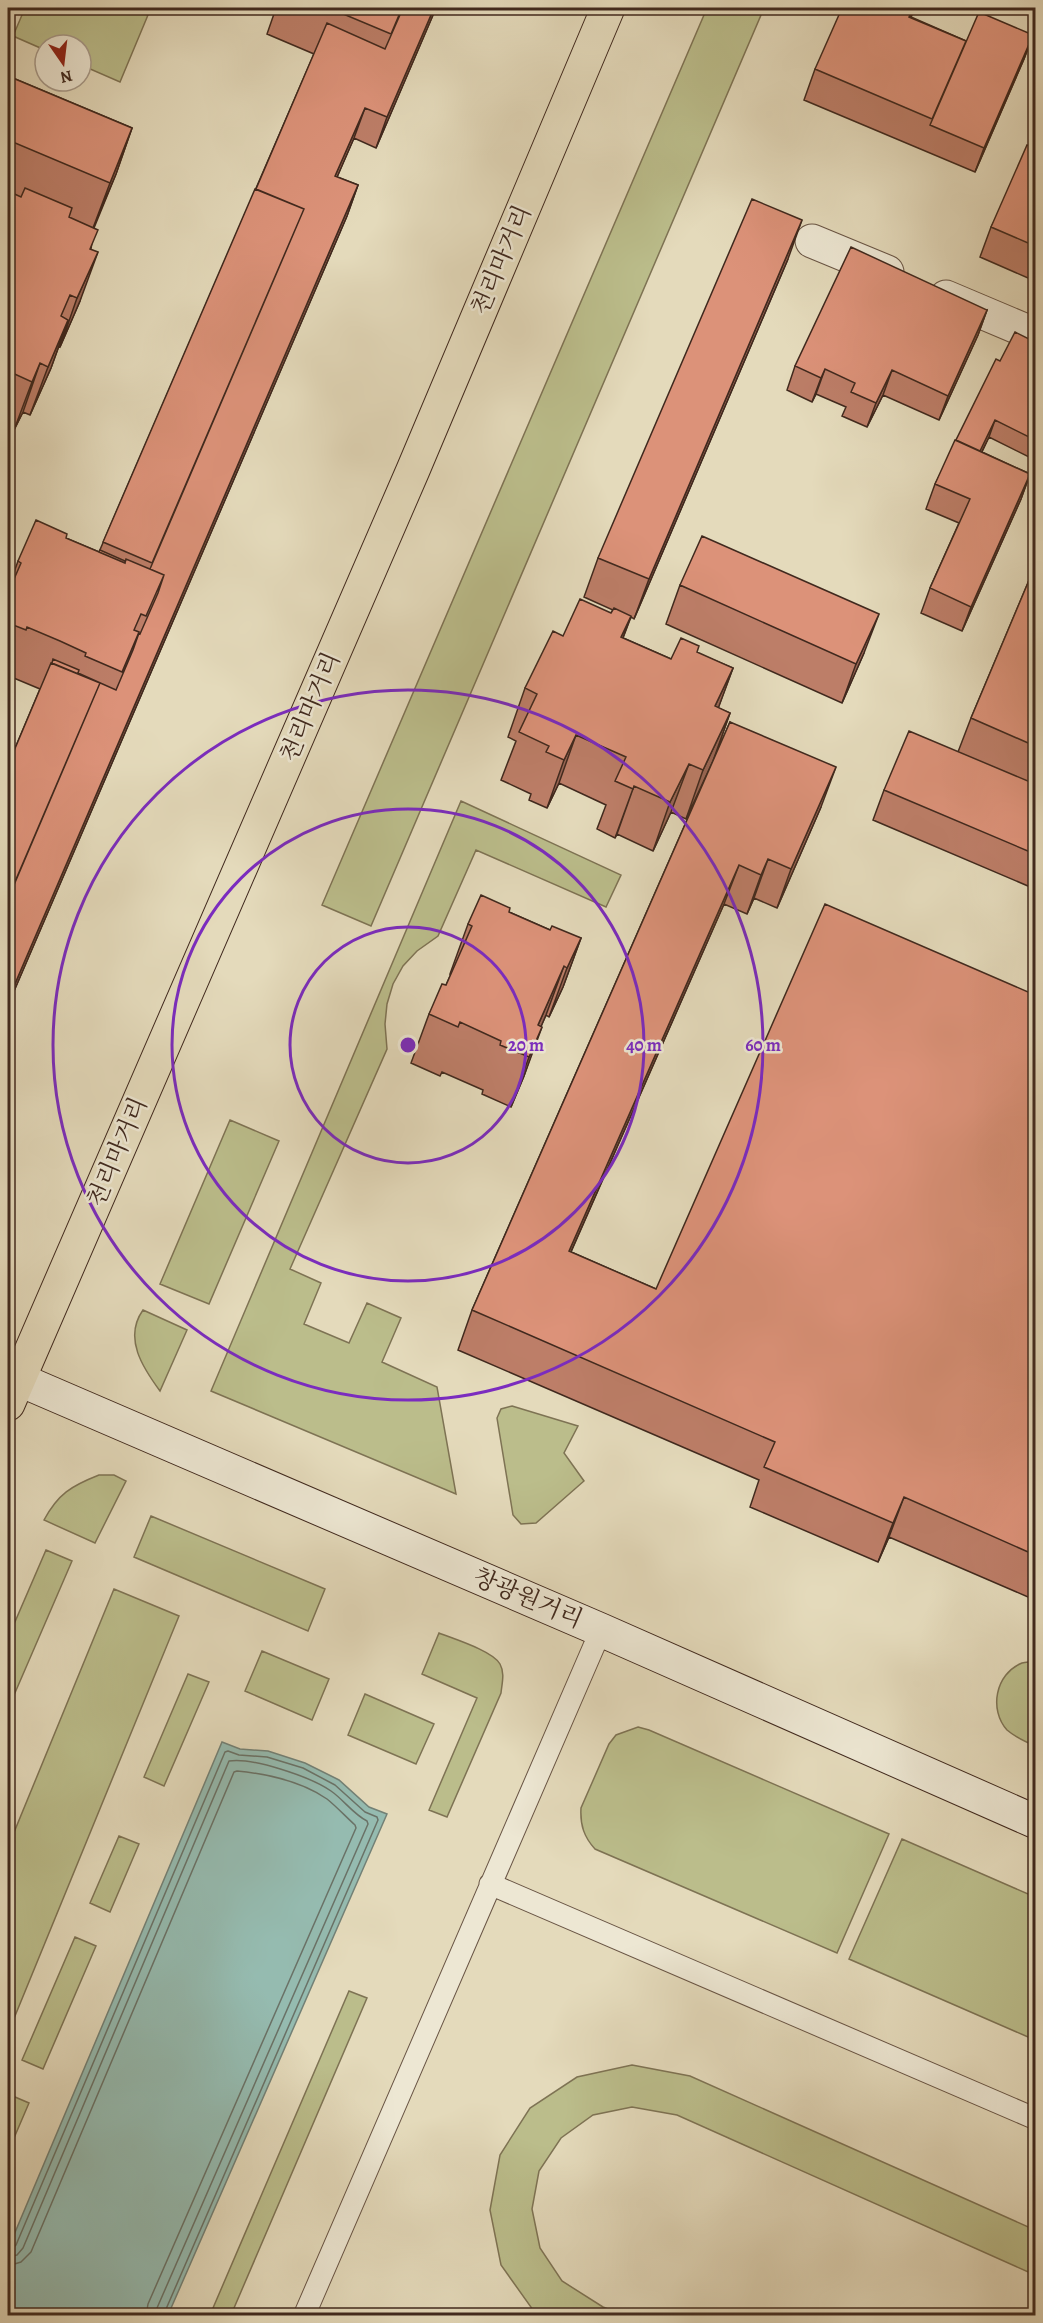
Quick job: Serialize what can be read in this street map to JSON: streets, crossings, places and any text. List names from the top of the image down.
{
  "streets": {
    "main road": ["천리마거리", "창광원거리"]
  },
  "crossings": [
    ["천리마거리", "창광원거리"]
  ],
  "north": "bottom",
  "rings": ["20 m", "40 m", "60 m"]
}
